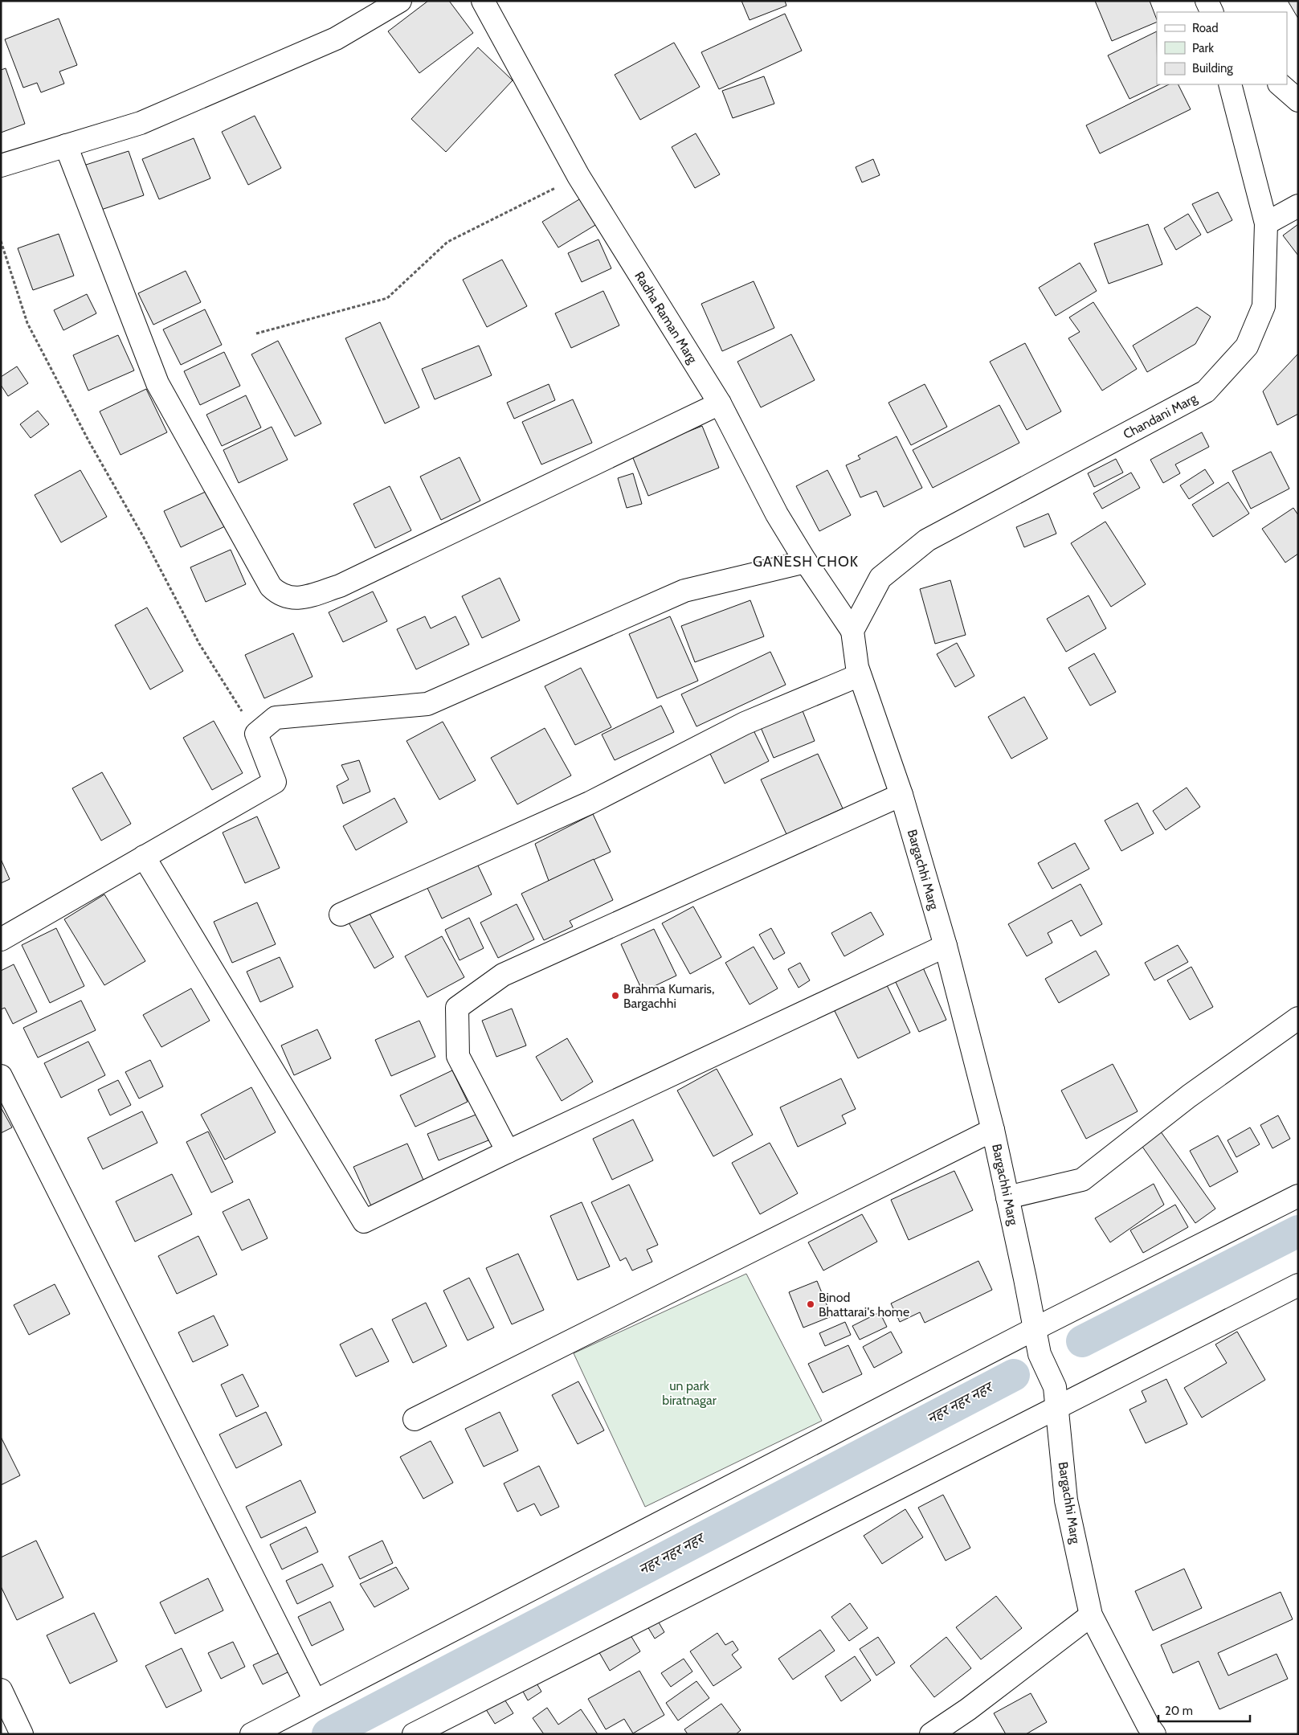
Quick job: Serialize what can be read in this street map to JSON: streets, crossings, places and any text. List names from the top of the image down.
{
  "streets": {
    "street": ["Radha Raman Marg", "Chandani Marg", "Bargachhi Marg"]
  },
  "crossings": [
    ["Radha Raman Marg", "Chandani Marg"],
    ["Radha Raman Marg", "Bargachhi Marg"],
    ["Chandani Marg", "Bargachhi Marg"]
  ],
  "districts": ["GANESH CHOK"],
  "water": ["नहर नहर नहर"],
  "parks": ["un park biratnagar"],
  "places": ["Brahma Kumaris, Bargachhi", "Binod Bhattarai's home"],
  "legend": ["Road", "Park", "Building"],
  "scale_bar": "20 m"
}
